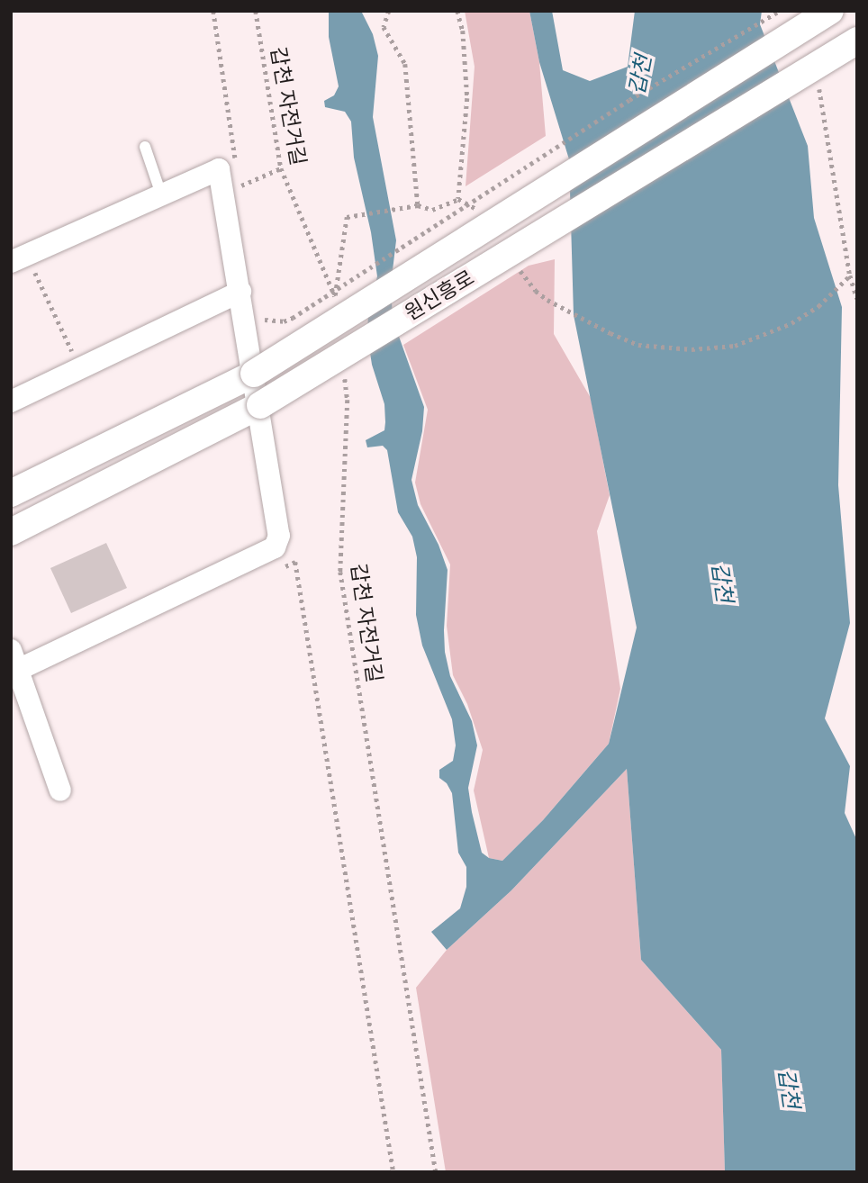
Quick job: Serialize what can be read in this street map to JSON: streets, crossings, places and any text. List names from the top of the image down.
{
  "streets": {
    "street": ["원신흥로"],
    "path": ["갑천 자전거길"]
  },
  "water": ["갑천"]
}
